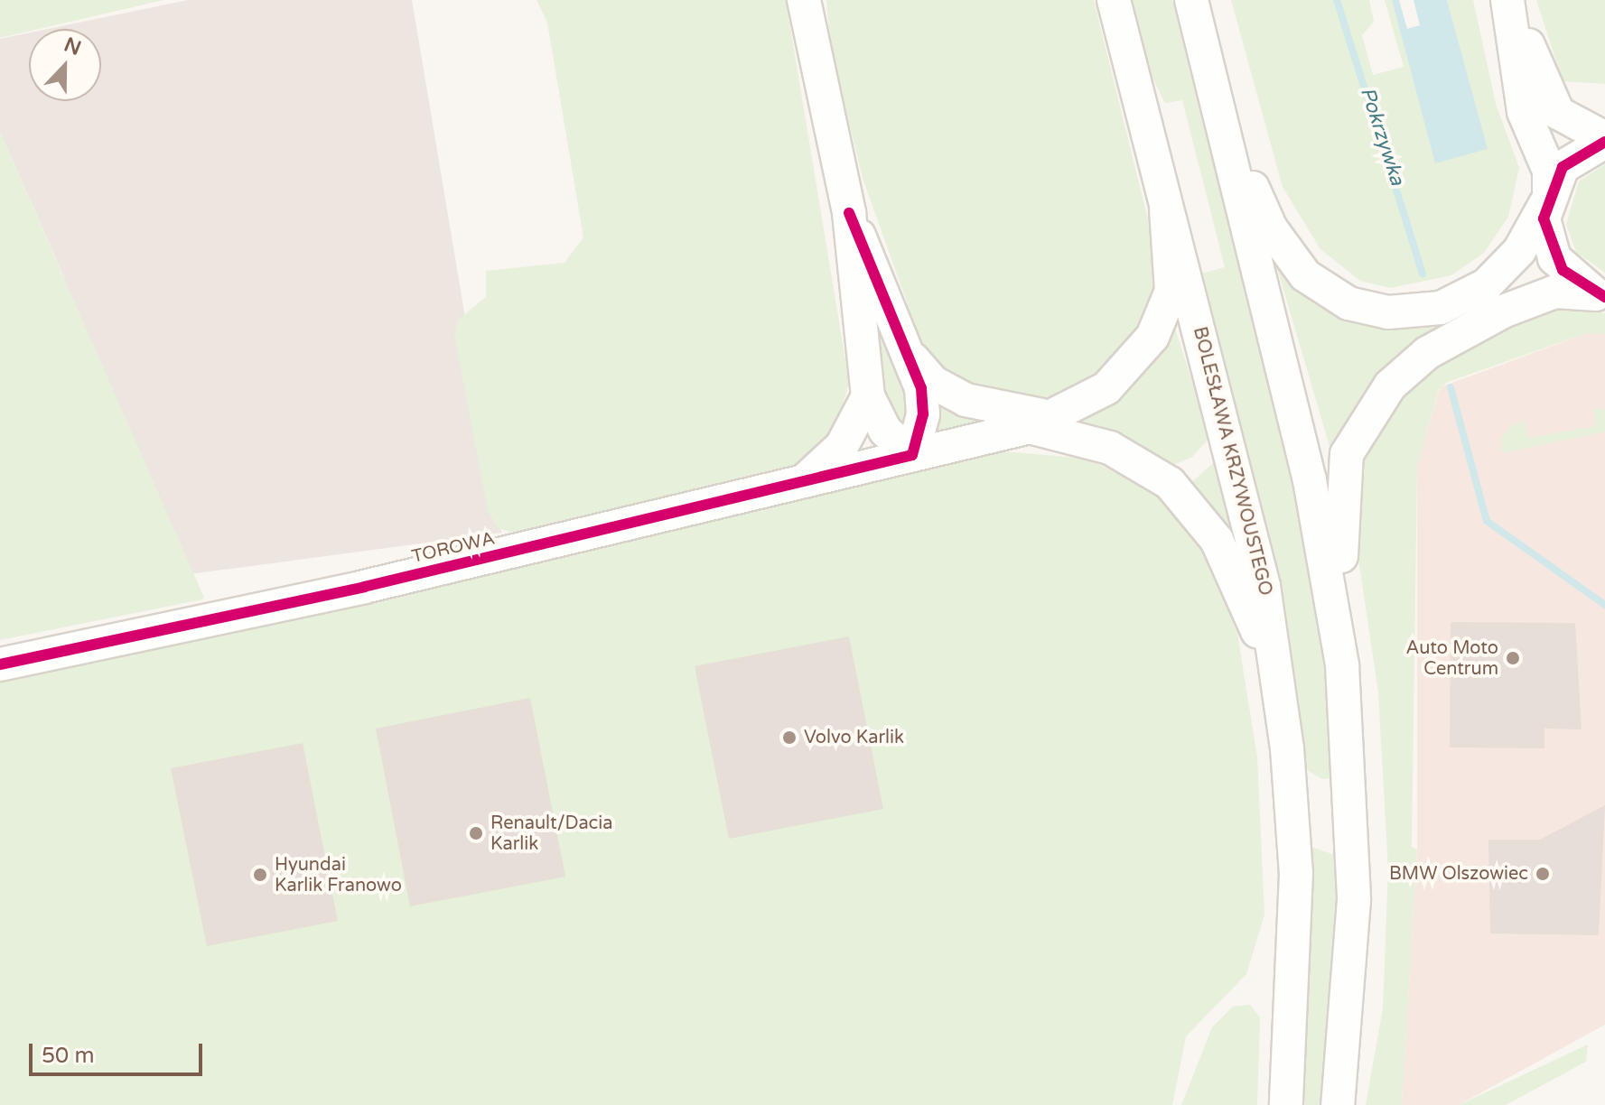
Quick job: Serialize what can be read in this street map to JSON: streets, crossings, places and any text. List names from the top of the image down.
{
  "streets": {
    "main road": ["BOLESŁAWA KRZYWOUSTEGO", "TOROWA"]
  },
  "water": ["Pokrzywka"],
  "places": [
    "Auto Moto Centrum",
    "Volvo Karlik",
    "Renault/Dacia Karlik",
    "BMW Olszowiec",
    "Hyundai Karlik Franowo"
  ],
  "scale_bar": "50 m",
  "north": "top"
}
